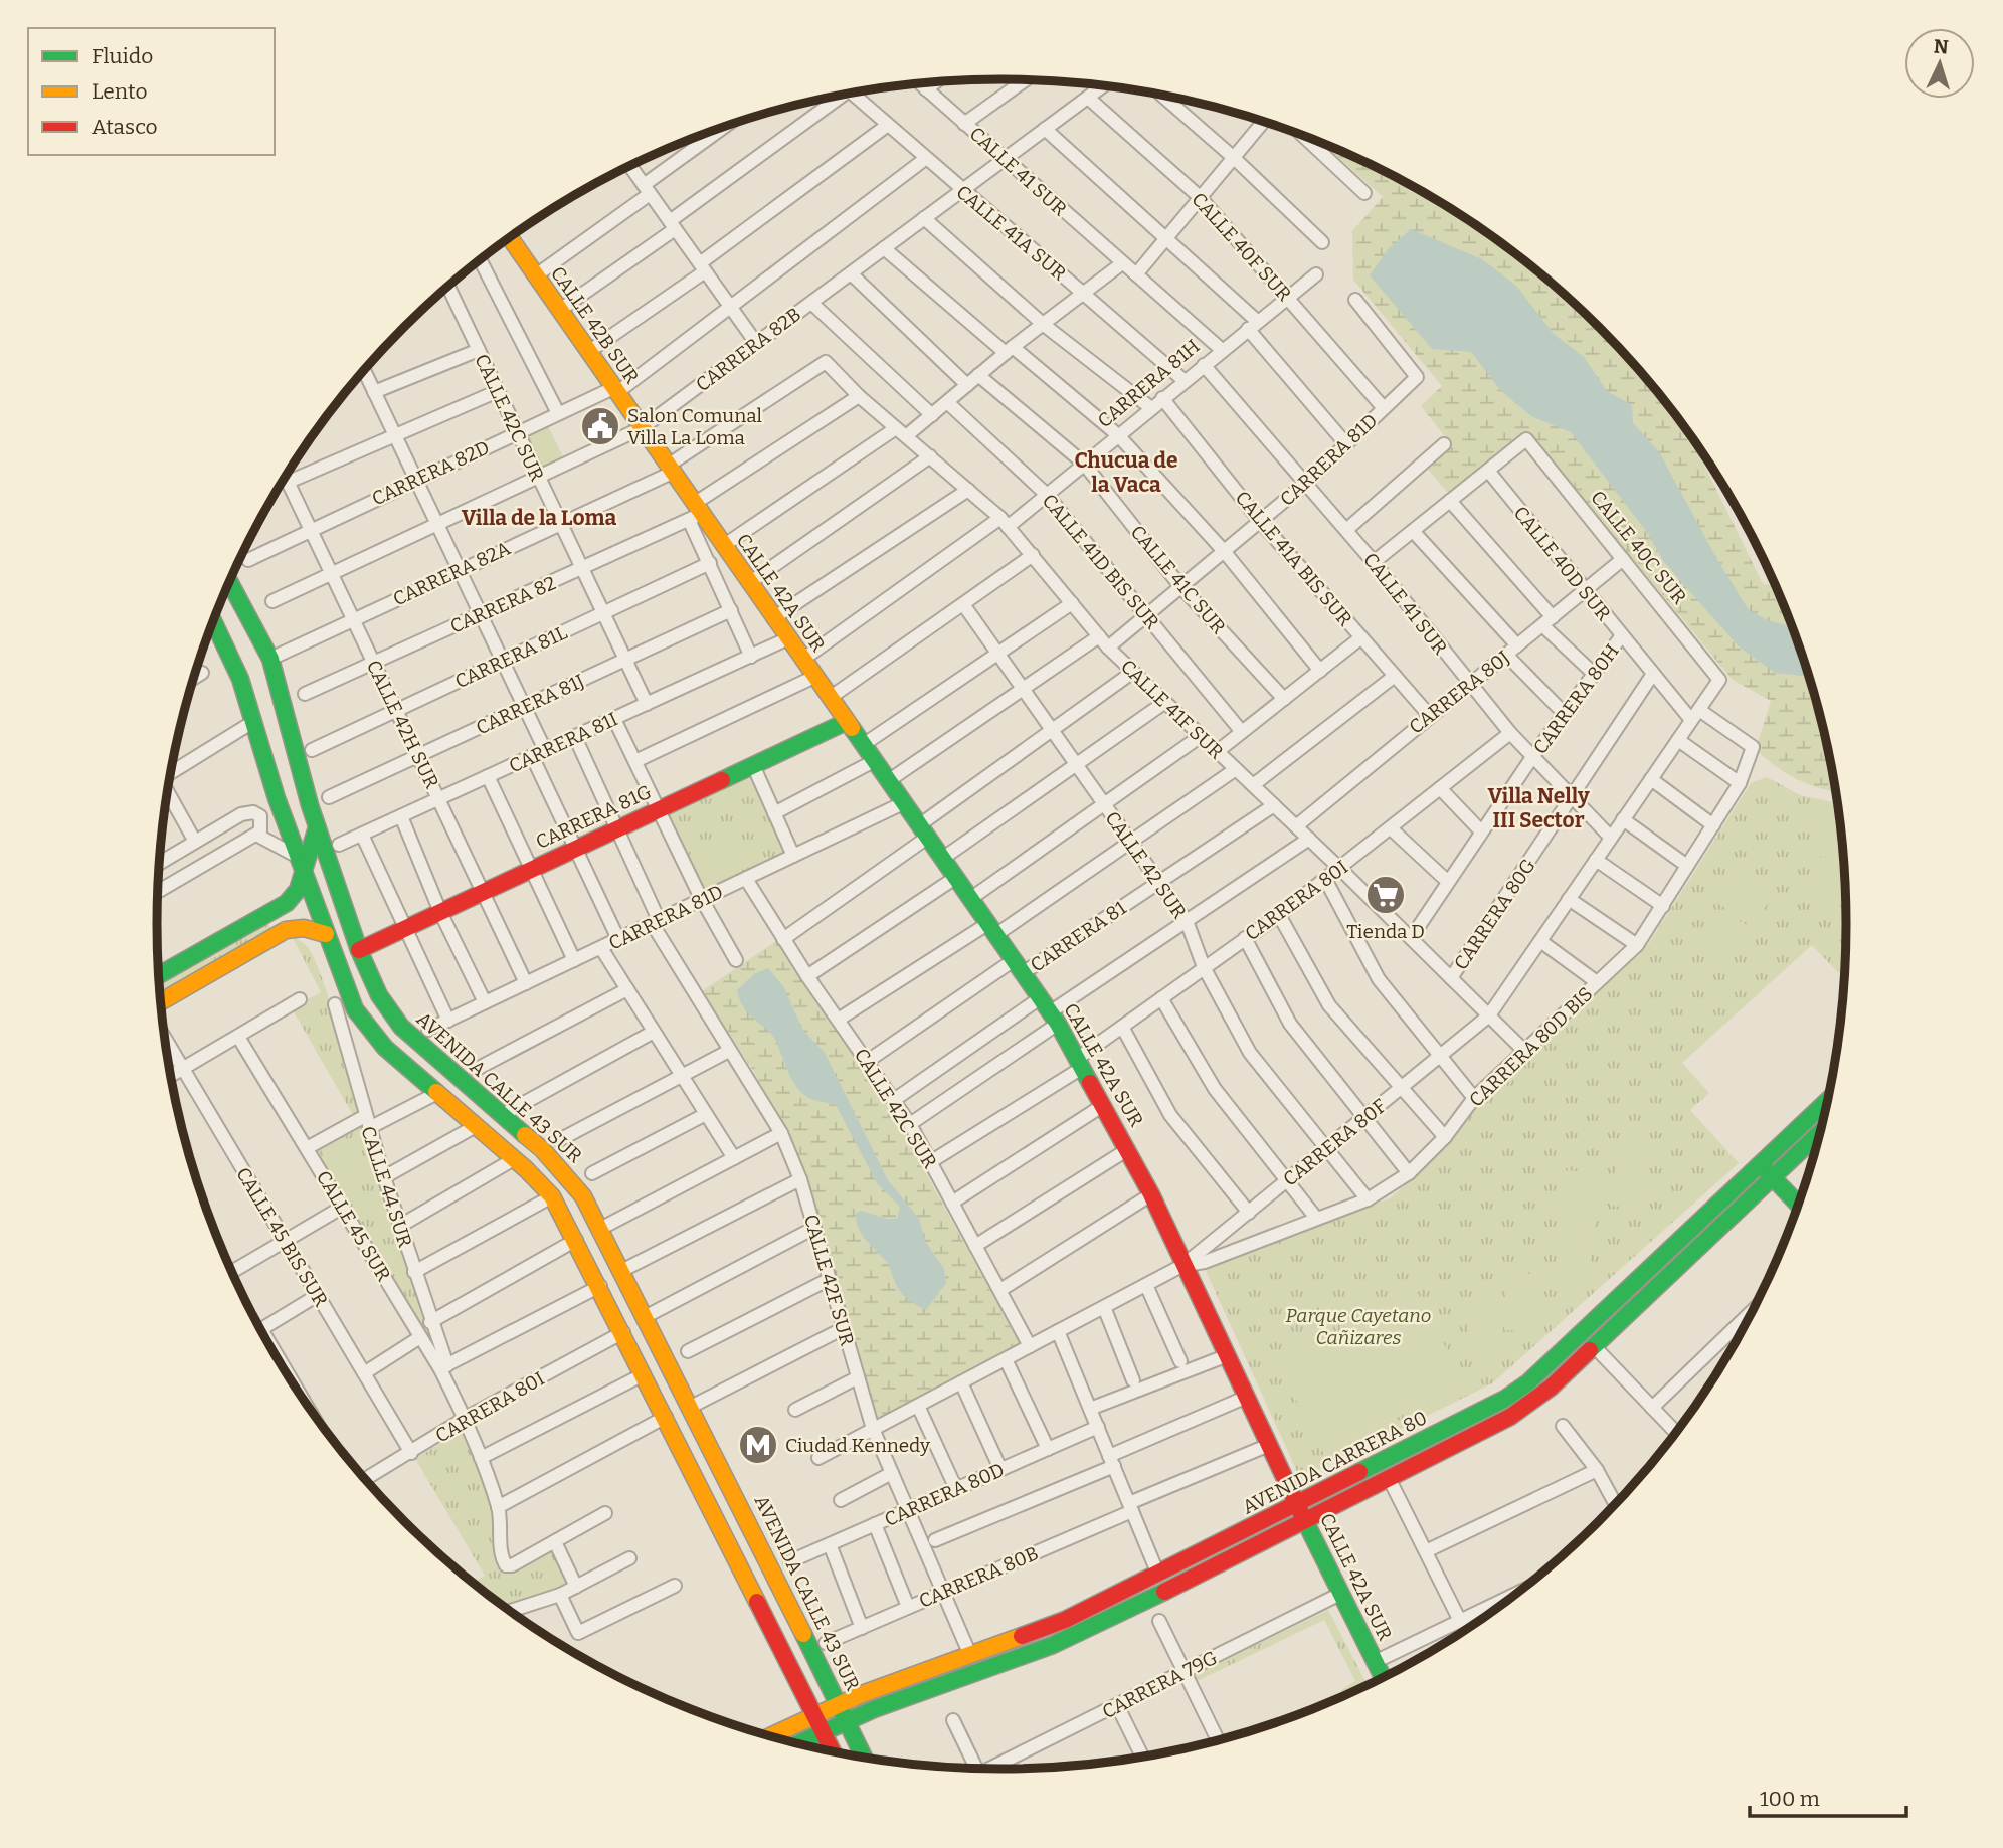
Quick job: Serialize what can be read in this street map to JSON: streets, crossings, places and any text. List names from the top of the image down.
{
  "streets": {
    "main road": [
      "CALLE 42B SUR",
      "CALLE 42A SUR",
      "CARRERA 81G",
      "AVENIDA CALLE 43 SUR",
      "AVENIDA CARRERA 80"
    ],
    "street": [
      "CALLE 41 SUR",
      "CALLE 41A SUR",
      "CALLE 40F SUR",
      "CARRERA 82B",
      "CARRERA 81H",
      "CALLE 42C SUR",
      "CARRERA 81D",
      "CARRERA 82D",
      "CALLE 40C SUR",
      "CALLE 41A BIS SUR",
      "CALLE 41D BIS SUR",
      "CALLE 40D SUR",
      "CARRERA 82A",
      "CALLE 41C SUR",
      "CARRERA 82",
      "CARRERA 81L",
      "CARRERA 80J",
      "CARRERA 80H",
      "CARRERA 81J",
      "CALLE 41F SUR",
      "CALLE 42H SUR",
      "CARRERA 81I",
      "CALLE 42 SUR",
      "CARRERA 80I",
      "CARRERA 80G",
      "CARRERA 81",
      "CARRERA 80D BIS",
      "CARRERA 80F",
      "CALLE 44 SUR",
      "CALLE 45 SUR",
      "CALLE 45 BIS SUR",
      "CALLE 42F SUR",
      "CARRERA 80D",
      "CARRERA 80B",
      "CARRERA 79G"
    ]
  },
  "crossings": [
    ["CALLE 41 SUR", "CARRERA 82B"],
    ["CALLE 41 SUR", "CARRERA 81H"],
    ["CALLE 41 SUR", "CARRERA 81D"],
    ["CALLE 41 SUR", "CARRERA 80J"],
    ["CALLE 41 SUR", "CARRERA 80H"],
    ["CALLE 41 SUR", "CARRERA 80I"],
    ["CALLE 41 SUR", "CARRERA 80G"],
    ["CALLE 41 SUR", "CARRERA 80F"],
    ["CALLE 41A SUR", "CARRERA 82B"],
    ["CALLE 41A SUR", "CARRERA 81H"],
    ["CALLE 41A SUR", "CARRERA 82D"],
    ["CALLE 40F SUR", "CARRERA 82B"],
    ["CALLE 40F SUR", "CARRERA 81H"],
    ["CALLE 40F SUR", "CARRERA 81D"],
    ["CALLE 42B SUR", "CARRERA 82B"],
    ["CALLE 42B SUR", "CARRERA 82D"],
    ["CALLE 42B SUR", "CARRERA 82A"],
    ["CALLE 42B SUR", "CALLE 42A SUR"],
    ["CALLE 42B SUR", "CARRERA 82"],
    ["CALLE 42B SUR", "CARRERA 81L"],
    ["CALLE 42B SUR", "CARRERA 81J"],
    ["CALLE 42B SUR", "CARRERA 81I"],
    ["CARRERA 82B", "CALLE 42C SUR"],
    ["CARRERA 82B", "CALLE 42H SUR"],
    ["CARRERA 81H", "CALLE 41A BIS SUR"],
    ["CARRERA 81H", "CALLE 41D BIS SUR"],
    ["CARRERA 81H", "CALLE 41C SUR"],
    ["CARRERA 81H", "CALLE 42A SUR"],
    ["CARRERA 81H", "CALLE 41F SUR"],
    ["CALLE 42C SUR", "CARRERA 81D"],
    ["CALLE 42C SUR", "CARRERA 82D"],
    ["CALLE 42C SUR", "CARRERA 82A"],
    ["CALLE 42C SUR", "CARRERA 82"],
    ["CALLE 42C SUR", "CARRERA 81L"],
    ["CALLE 42C SUR", "CARRERA 81J"],
    ["CALLE 42C SUR", "CARRERA 81I"],
    ["CALLE 42C SUR", "CARRERA 80I"],
    ["CALLE 42C SUR", "CARRERA 81"],
    ["CALLE 42C SUR", "CARRERA 80F"],
    ["CARRERA 81D", "CALLE 41A BIS SUR"],
    ["CARRERA 81D", "CALLE 41D BIS SUR"],
    ["CARRERA 81D", "CALLE 41C SUR"],
    ["CARRERA 81D", "CALLE 42A SUR"],
    ["CARRERA 81D", "CALLE 41F SUR"],
    ["CARRERA 81D", "CALLE 42H SUR"],
    ["CARRERA 81D", "CALLE 42F SUR"],
    ["CARRERA 82D", "CALLE 42H SUR"],
    ["CALLE 40C SUR", "CALLE 40D SUR"],
    ["CALLE 40C SUR", "CARRERA 80J"],
    ["CALLE 40C SUR", "CARRERA 80F"],
    ["CALLE 41A BIS SUR", "CARRERA 80J"],
    ["CALLE 40D SUR", "CARRERA 80J"],
    ["CALLE 40D SUR", "CARRERA 80H"],
    ["CALLE 40D SUR", "CARRERA 80G"],
    ["CALLE 40D SUR", "CARRERA 80D BIS"],
    ["CALLE 40D SUR", "CARRERA 80F"],
    ["CARRERA 82A", "CALLE 41F SUR"],
    ["CARRERA 82A", "CALLE 42H SUR"],
    ["CARRERA 82A", "AVENIDA CALLE 43 SUR"],
    ["CALLE 42A SUR", "CARRERA 82"],
    ["CALLE 42A SUR", "CARRERA 81I"],
    ["CALLE 42A SUR", "CARRERA 81G"],
    ["CALLE 42A SUR", "CARRERA 80I"],
    ["CALLE 42A SUR", "CARRERA 81"],
    ["CALLE 42A SUR", "CARRERA 80D BIS"],
    ["CALLE 42A SUR", "CARRERA 80F"],
    ["CALLE 42A SUR", "AVENIDA CARRERA 80"],
    ["CALLE 42A SUR", "CARRERA 80B"],
    ["CALLE 42A SUR", "CARRERA 79G"],
    ["CARRERA 82", "CALLE 41F SUR"],
    ["CARRERA 82", "CALLE 42H SUR"],
    ["CARRERA 81L", "CALLE 42H SUR"],
    ["CARRERA 80J", "CALLE 41F SUR"],
    ["CARRERA 80H", "CALLE 41F SUR"],
    ["CARRERA 81J", "CALLE 42H SUR"],
    ["CALLE 41F SUR", "CARRERA 80I"],
    ["CALLE 41F SUR", "CARRERA 80G"],
    ["CALLE 41F SUR", "CARRERA 81"],
    ["CALLE 41F SUR", "CARRERA 80D BIS"],
    ["CALLE 41F SUR", "CARRERA 80F"],
    ["CALLE 42H SUR", "CARRERA 81I"],
    ["CALLE 42H SUR", "CARRERA 81G"],
    ["CARRERA 81I", "CALLE 42F SUR"],
    ["CARRERA 81G", "AVENIDA CALLE 43 SUR"],
    ["CARRERA 81G", "CALLE 42F SUR"],
    ["CALLE 42 SUR", "CARRERA 80I"],
    ["CALLE 42 SUR", "CARRERA 81"],
    ["CALLE 42 SUR", "CARRERA 80D BIS"],
    ["CALLE 42 SUR", "CARRERA 80F"],
    ["CARRERA 80I", "CALLE 45 SUR"],
    ["CARRERA 80I", "CALLE 45 BIS SUR"],
    ["CARRERA 80D BIS", "CARRERA 80F"],
    ["AVENIDA CALLE 43 SUR", "AVENIDA CARRERA 80"],
    ["CARRERA 80F", "CALLE 42F SUR"],
    ["CALLE 44 SUR", "CALLE 45 SUR"],
    ["CALLE 42F SUR", "AVENIDA CARRERA 80"],
    ["CALLE 42F SUR", "CARRERA 80D"],
    ["CALLE 42F SUR", "CARRERA 80B"]
  ],
  "districts": ["Chucua de la Vaca", "Villa de la Loma", "Villa Nelly III Sector"],
  "parks": ["Parque Cayetano Cañizares"],
  "places": {
    "public building": ["Salon Comunal Villa La Loma"],
    "supermarket": ["Tienda D"],
    "metro station": ["Ciudad Kennedy"]
  },
  "legend": ["Fluido", "Lento", "Atasco"],
  "scale_bar": "100 m",
  "north": "top"
}
